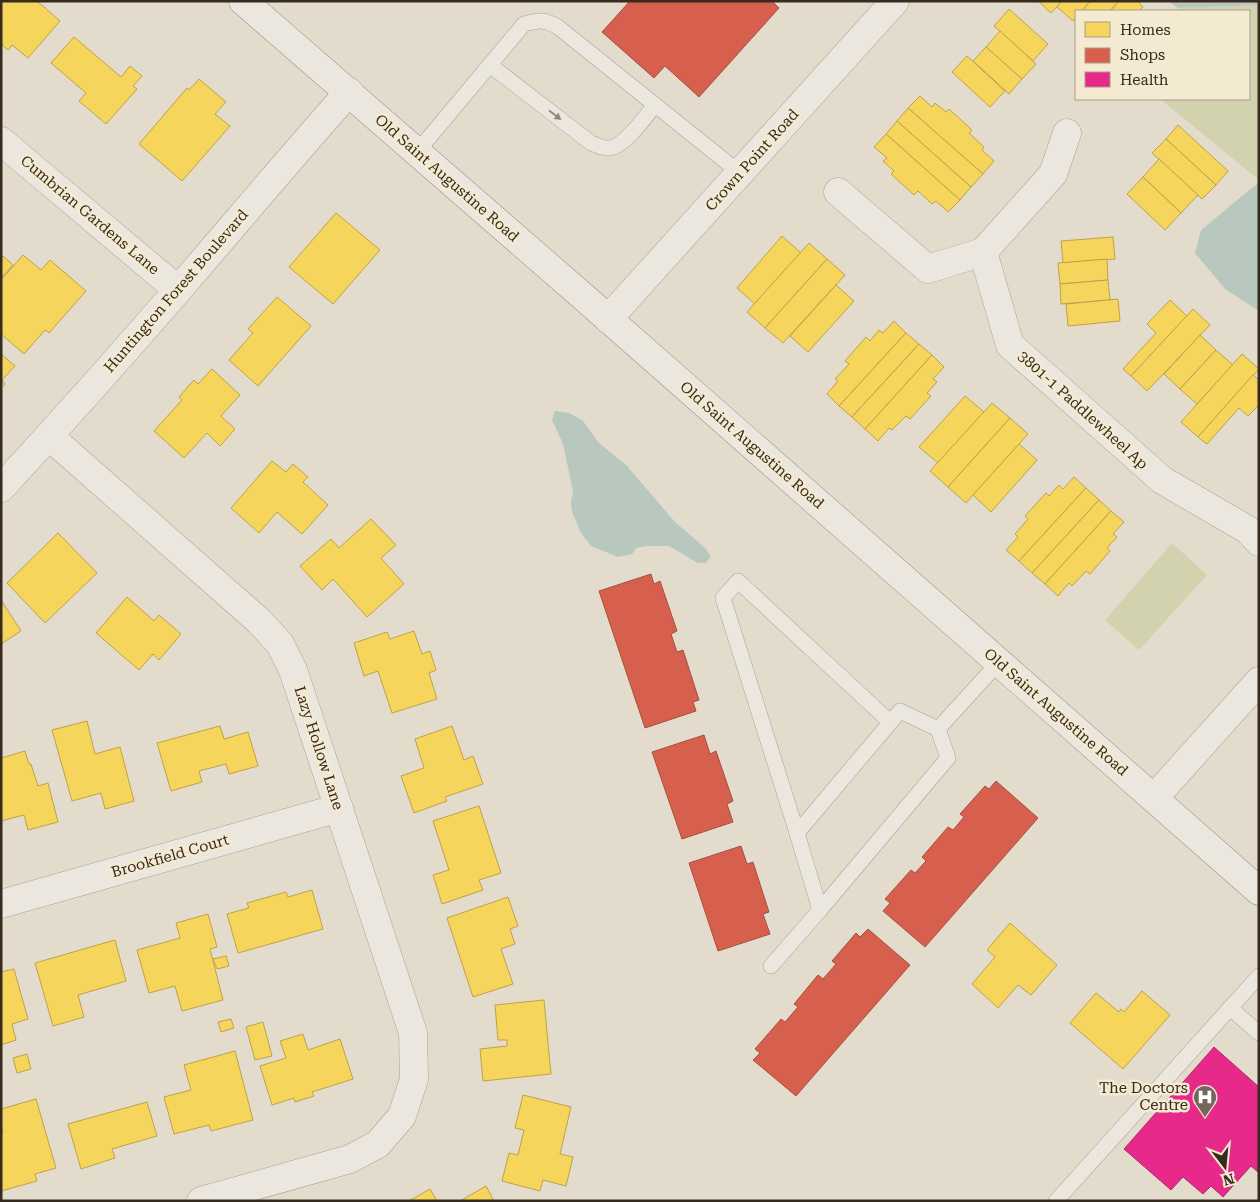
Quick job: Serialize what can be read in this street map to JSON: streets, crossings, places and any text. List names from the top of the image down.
{
  "streets": {
    "street": [
      "Crown Point Road",
      "Old Saint Augustine Road",
      "Cumbrian Gardens Lane",
      "Huntington Forest Boulevard",
      "3801-1 Paddlewheel Ap",
      "Lazy Hollow Lane",
      "Brookfield Court"
    ]
  },
  "crossings": [
    ["Crown Point Road", "Old Saint Augustine Road"],
    ["Old Saint Augustine Road", "Huntington Forest Boulevard"],
    ["Cumbrian Gardens Lane", "Huntington Forest Boulevard"],
    ["Huntington Forest Boulevard", "Lazy Hollow Lane"],
    ["Lazy Hollow Lane", "Brookfield Court"]
  ],
  "places": {
    "hospital": ["The Doctors Centre"]
  },
  "legend": ["Homes", "Shops", "Health"],
  "north": "bottom"
}
